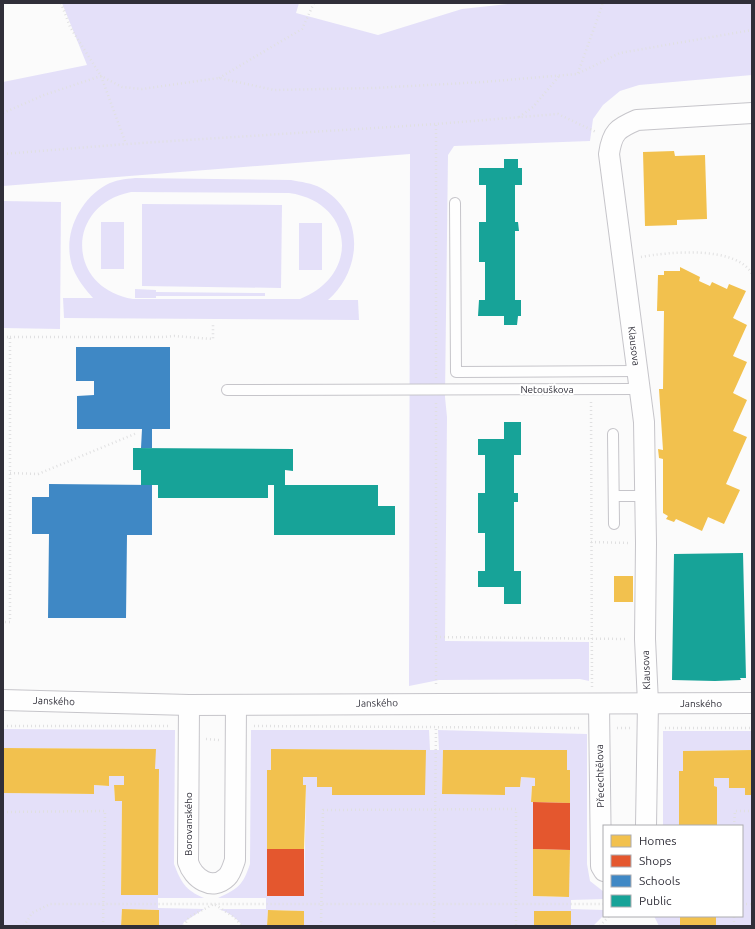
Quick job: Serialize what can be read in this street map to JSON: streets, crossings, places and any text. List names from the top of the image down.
{
  "streets": {
    "street": [
      "Klausova",
      "Janského",
      "Přecechtělova",
      "Borovanského"
    ],
    "lane": ["Netouškova"]
  },
  "crossings": [
    ["Klausova", "Netouškova"],
    ["Klausova", "Janského"],
    ["Janského", "Přecechtělova"],
    ["Janského", "Borovanského"]
  ],
  "legend": [
    "Homes",
    "Shops",
    "Schools",
    "Public"
  ]
}
